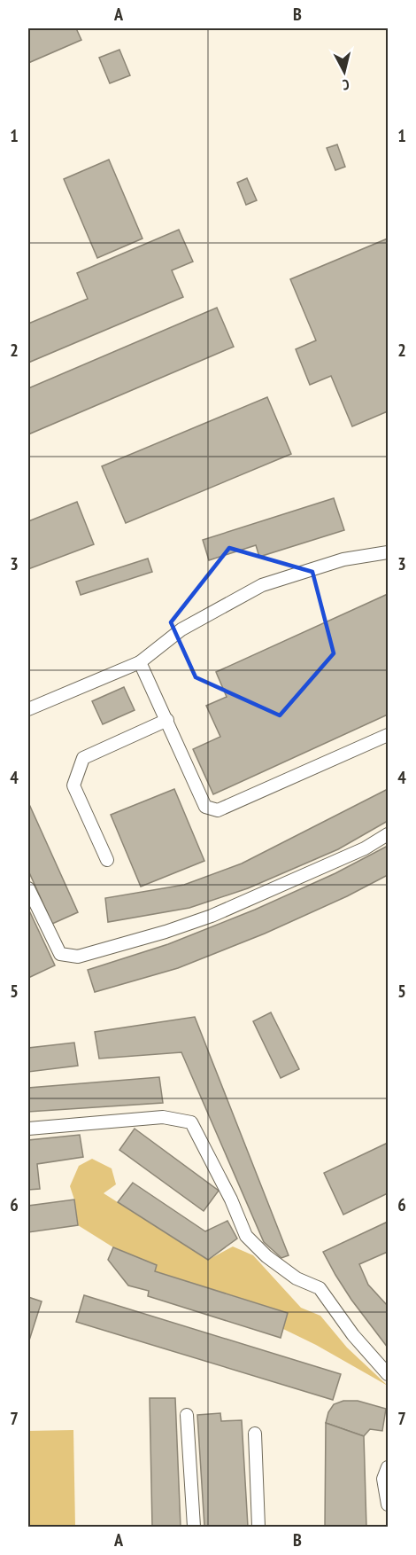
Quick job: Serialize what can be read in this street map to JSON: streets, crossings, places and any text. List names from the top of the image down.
{
  "north": "bottom",
  "grid": {
    "columns": ["A", "B"],
    "rows": [
      "1",
      "2",
      "3",
      "4",
      "5",
      "6",
      "7"
    ]
  }
}
